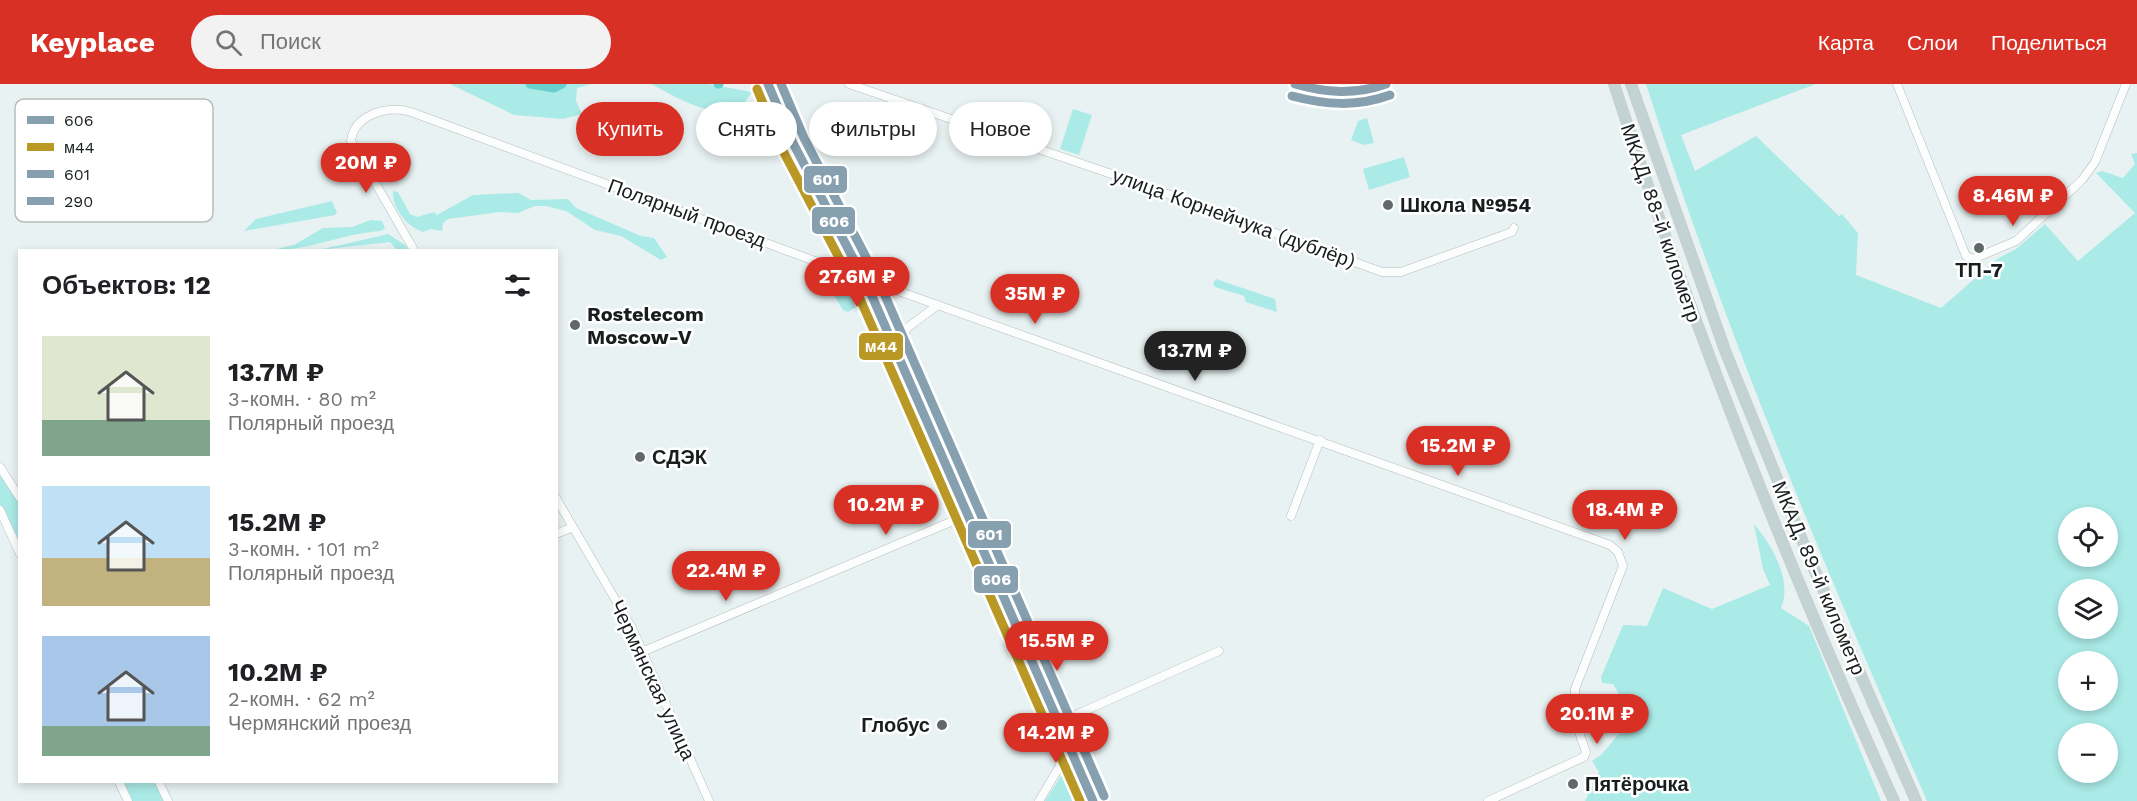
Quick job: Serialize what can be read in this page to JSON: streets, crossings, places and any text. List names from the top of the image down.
{
  "streets": {
    "highway": ["МКАД, 88-й километр", "МКАД, 89-й километр"],
    "street": ["Полярный проезд", "улица Корнейчука (дублёр)", "Чермянская улица"]
  },
  "crossings": [
    ["МКАД, 88-й километр", "МКАД, 89-й километр"]
  ],
  "places": [
    "Школа №954",
    "ТП-7",
    "Rostelecom Moscow-V",
    "СДЭК",
    "Глобус",
    "Пятёрочка"
  ],
  "lines": [
    "transit line 606",
    "transit line 601",
    "transit line м44",
    "transit line 290"
  ],
  "legend": [
    "606",
    "м44",
    "601",
    "290"
  ],
  "page": {
    "header": "Keyplace",
    "search": "Поиск",
    "nav": ["Карта", "Слои", "Поделиться"],
    "chip": [
      "Купить",
      "Снять",
      "Фильтры",
      "Новое"
    ],
    "price": [
      "20M ₽",
      "8.46M ₽",
      "27.6M ₽",
      "35M ₽",
      "13.7M ₽",
      "15.2M ₽",
      "10.2M ₽",
      "18.4M ₽",
      "22.4M ₽",
      "15.5M ₽",
      "20.1M ₽",
      "14.2M ₽"
    ],
    "heading": "Объектов: 12",
    "list": [
      {
        "name": "13.7M ₽",
        "note": "3-комн. · 80 m² · Полярный проезд"
      },
      {
        "name": "15.2M ₽",
        "note": "3-комн. · 101 m² · Полярный проезд"
      },
      {
        "name": "10.2M ₽",
        "note": "2-комн. · 62 m² · Чермянский проезд"
      }
    ],
    "map_buttons": ["+", "−"]
  }
}
